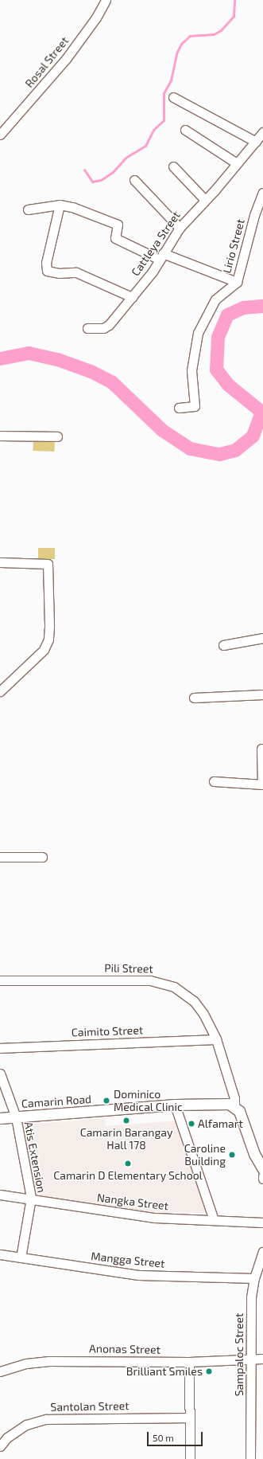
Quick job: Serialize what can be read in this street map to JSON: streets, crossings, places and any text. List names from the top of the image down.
{
  "streets": {
    "main road": ["Camarin Road"],
    "street": [
      "Rosal Street",
      "Cattleya Street",
      "Lirio Street",
      "Pili Street",
      "Caimito Street",
      "Atis Extension",
      "Nangka Street",
      "Mangga Street",
      "Anonas Street",
      "Sampaloc Street",
      "Santolan Street"
    ]
  },
  "crossings": [
    ["Pili Street", "Caimito Street"],
    ["Pili Street", "Camarin Road"],
    ["Camarin Road", "Atis Extension"],
    ["Atis Extension", "Nangka Street"],
    ["Atis Extension", "Mangga Street"],
    ["Mangga Street", "Sampaloc Street"],
    ["Anonas Street", "Sampaloc Street"]
  ],
  "places": [
    "Dominico Medical Clinic",
    "Camarin Barangay Hall 178",
    "Alfamart",
    "Caroline Building",
    "Camarin D Elementary School",
    "Brilliant Smiles"
  ],
  "scale_bar": "50 m"
}
